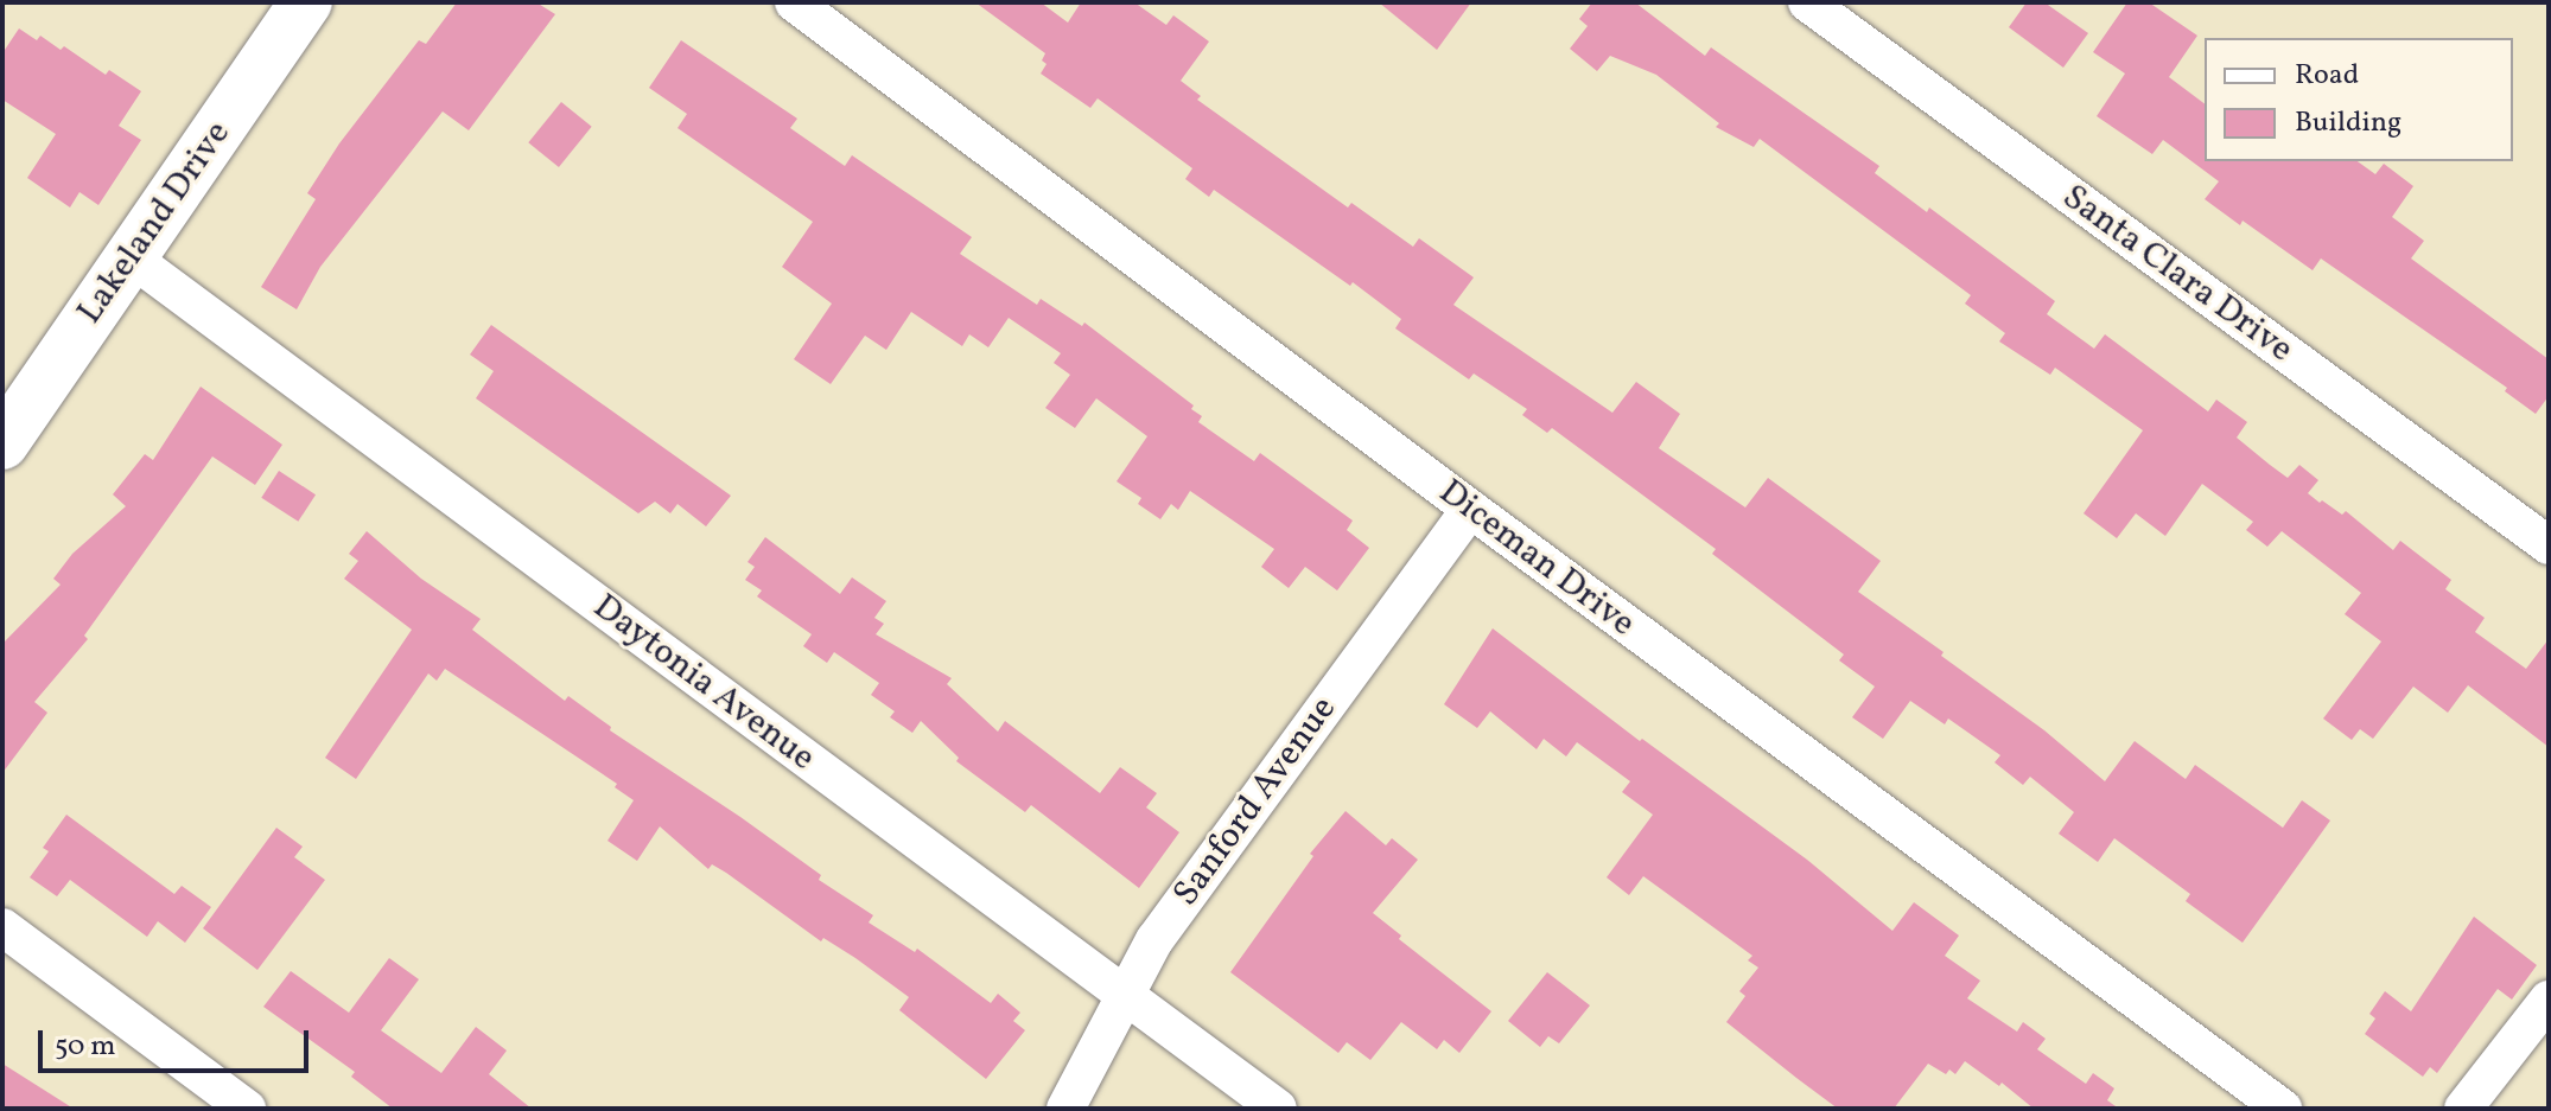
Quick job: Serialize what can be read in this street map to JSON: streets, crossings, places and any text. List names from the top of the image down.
{
  "streets": {
    "street": [
      "Lakeland Drive",
      "Santa Clara Drive",
      "Diceman Drive",
      "Daytonia Avenue",
      "Sanford Avenue"
    ]
  },
  "crossings": [
    ["Lakeland Drive", "Daytonia Avenue"],
    ["Diceman Drive", "Sanford Avenue"],
    ["Daytonia Avenue", "Sanford Avenue"]
  ],
  "legend": ["Road", "Building"],
  "scale_bar": "50 m"
}
